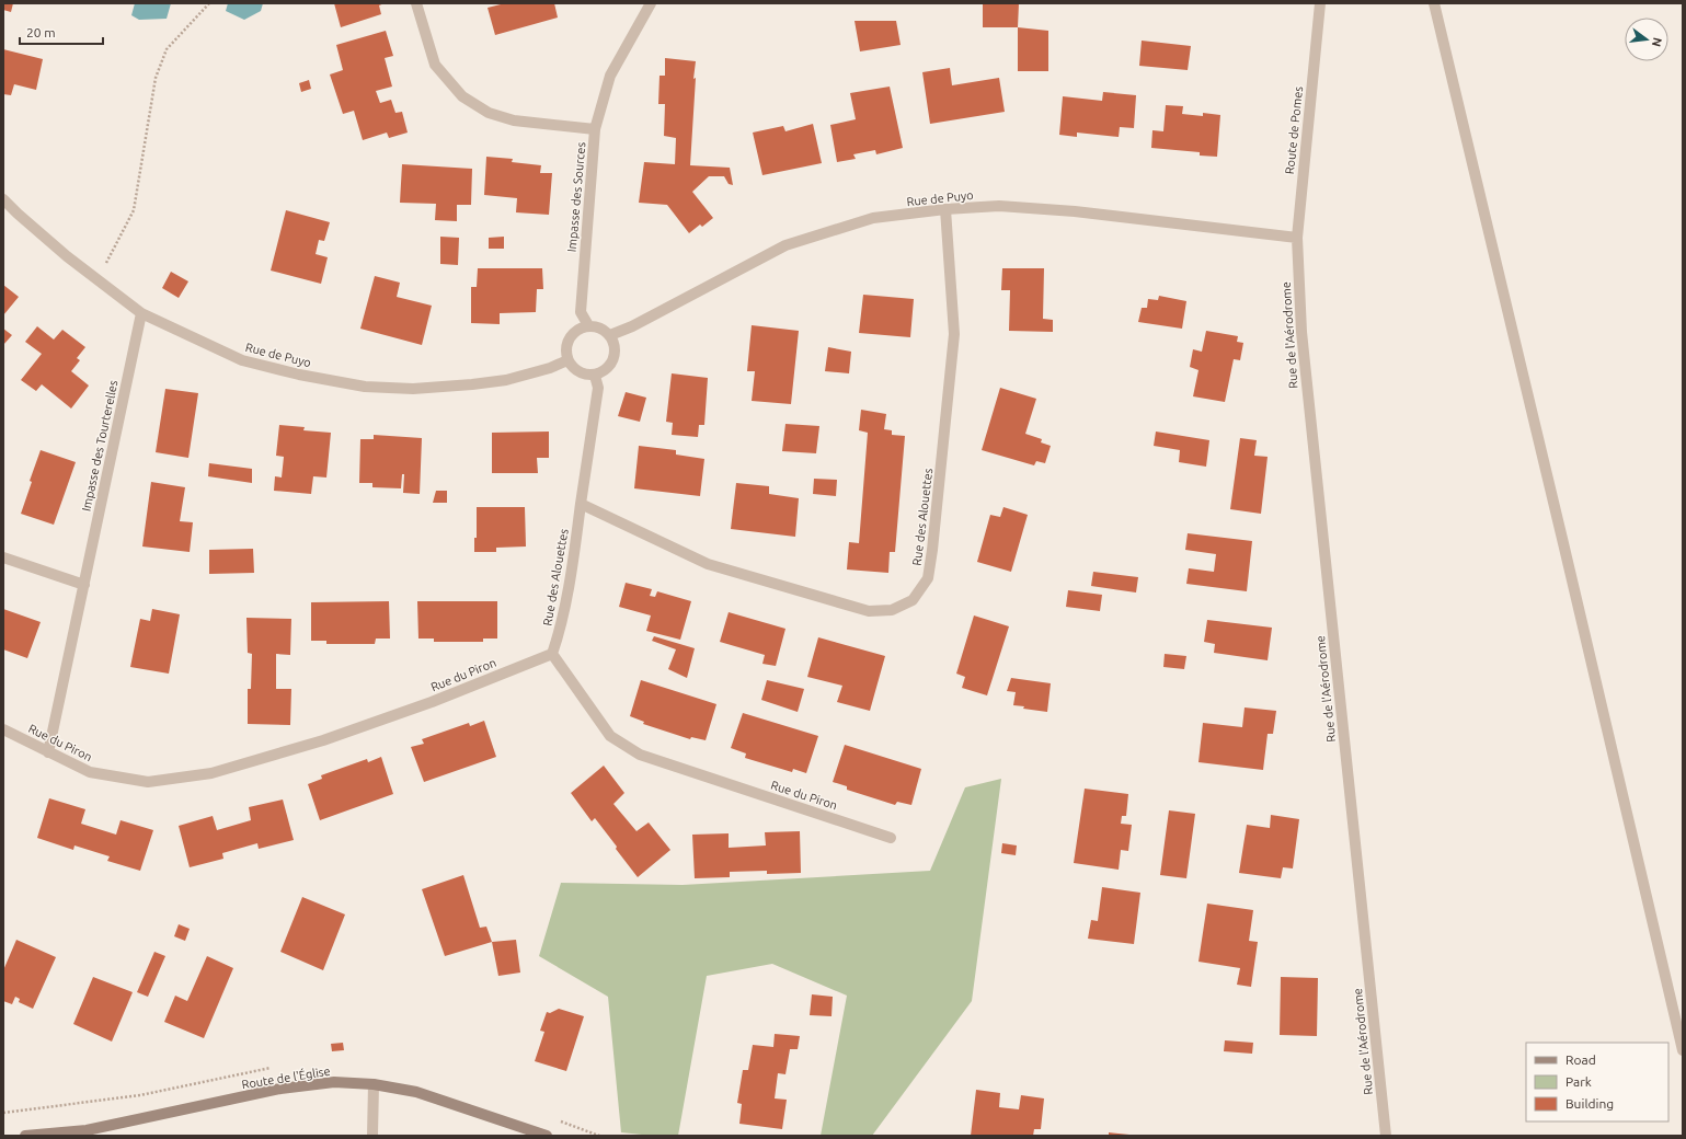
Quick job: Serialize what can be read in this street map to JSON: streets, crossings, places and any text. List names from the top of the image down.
{
  "streets": {
    "street": [
      "Route de Pomes",
      "Impasse des Sources",
      "Rue de Puyo",
      "Rue de l'Aérodrome",
      "Impasse des Tourterelles",
      "Rue des Alouettes",
      "Rue du Piron",
      "Route de l'Église"
    ]
  },
  "crossings": [
    ["Route de Pomes", "Rue de Puyo"],
    ["Route de Pomes", "Rue de l'Aérodrome"],
    ["Impasse des Sources", "Rue de Puyo"],
    ["Impasse des Sources", "Rue des Alouettes"],
    ["Rue de Puyo", "Rue de l'Aérodrome"],
    ["Rue de Puyo", "Impasse des Tourterelles"],
    ["Rue de Puyo", "Rue des Alouettes"],
    ["Impasse des Tourterelles", "Rue du Piron"],
    ["Rue des Alouettes", "Rue du Piron"]
  ],
  "legend": ["Road", "Park", "Building"],
  "scale_bar": "20 m",
  "north": "right"
}
